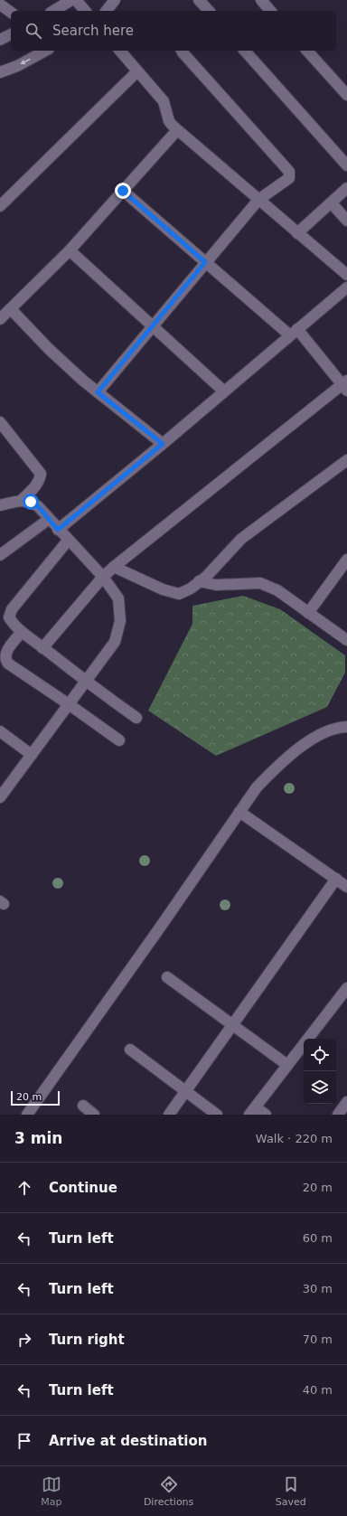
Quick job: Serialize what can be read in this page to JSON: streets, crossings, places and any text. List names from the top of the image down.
{
  "scale_bar": "20 m",
  "page": {
    "search": "Search here",
    "scale": "20 m",
    "heading": ["3 min", "Walk · 220 m"],
    "list": [
      ["Continue", "20 m"],
      ["Turn left", "60 m"],
      ["Turn left", "30 m"],
      ["Turn right", "70 m"],
      ["Turn left", "40 m"],
      "Arrive at destination"
    ],
    "nav": ["Map", "Directions", "Saved"]
  }
}
